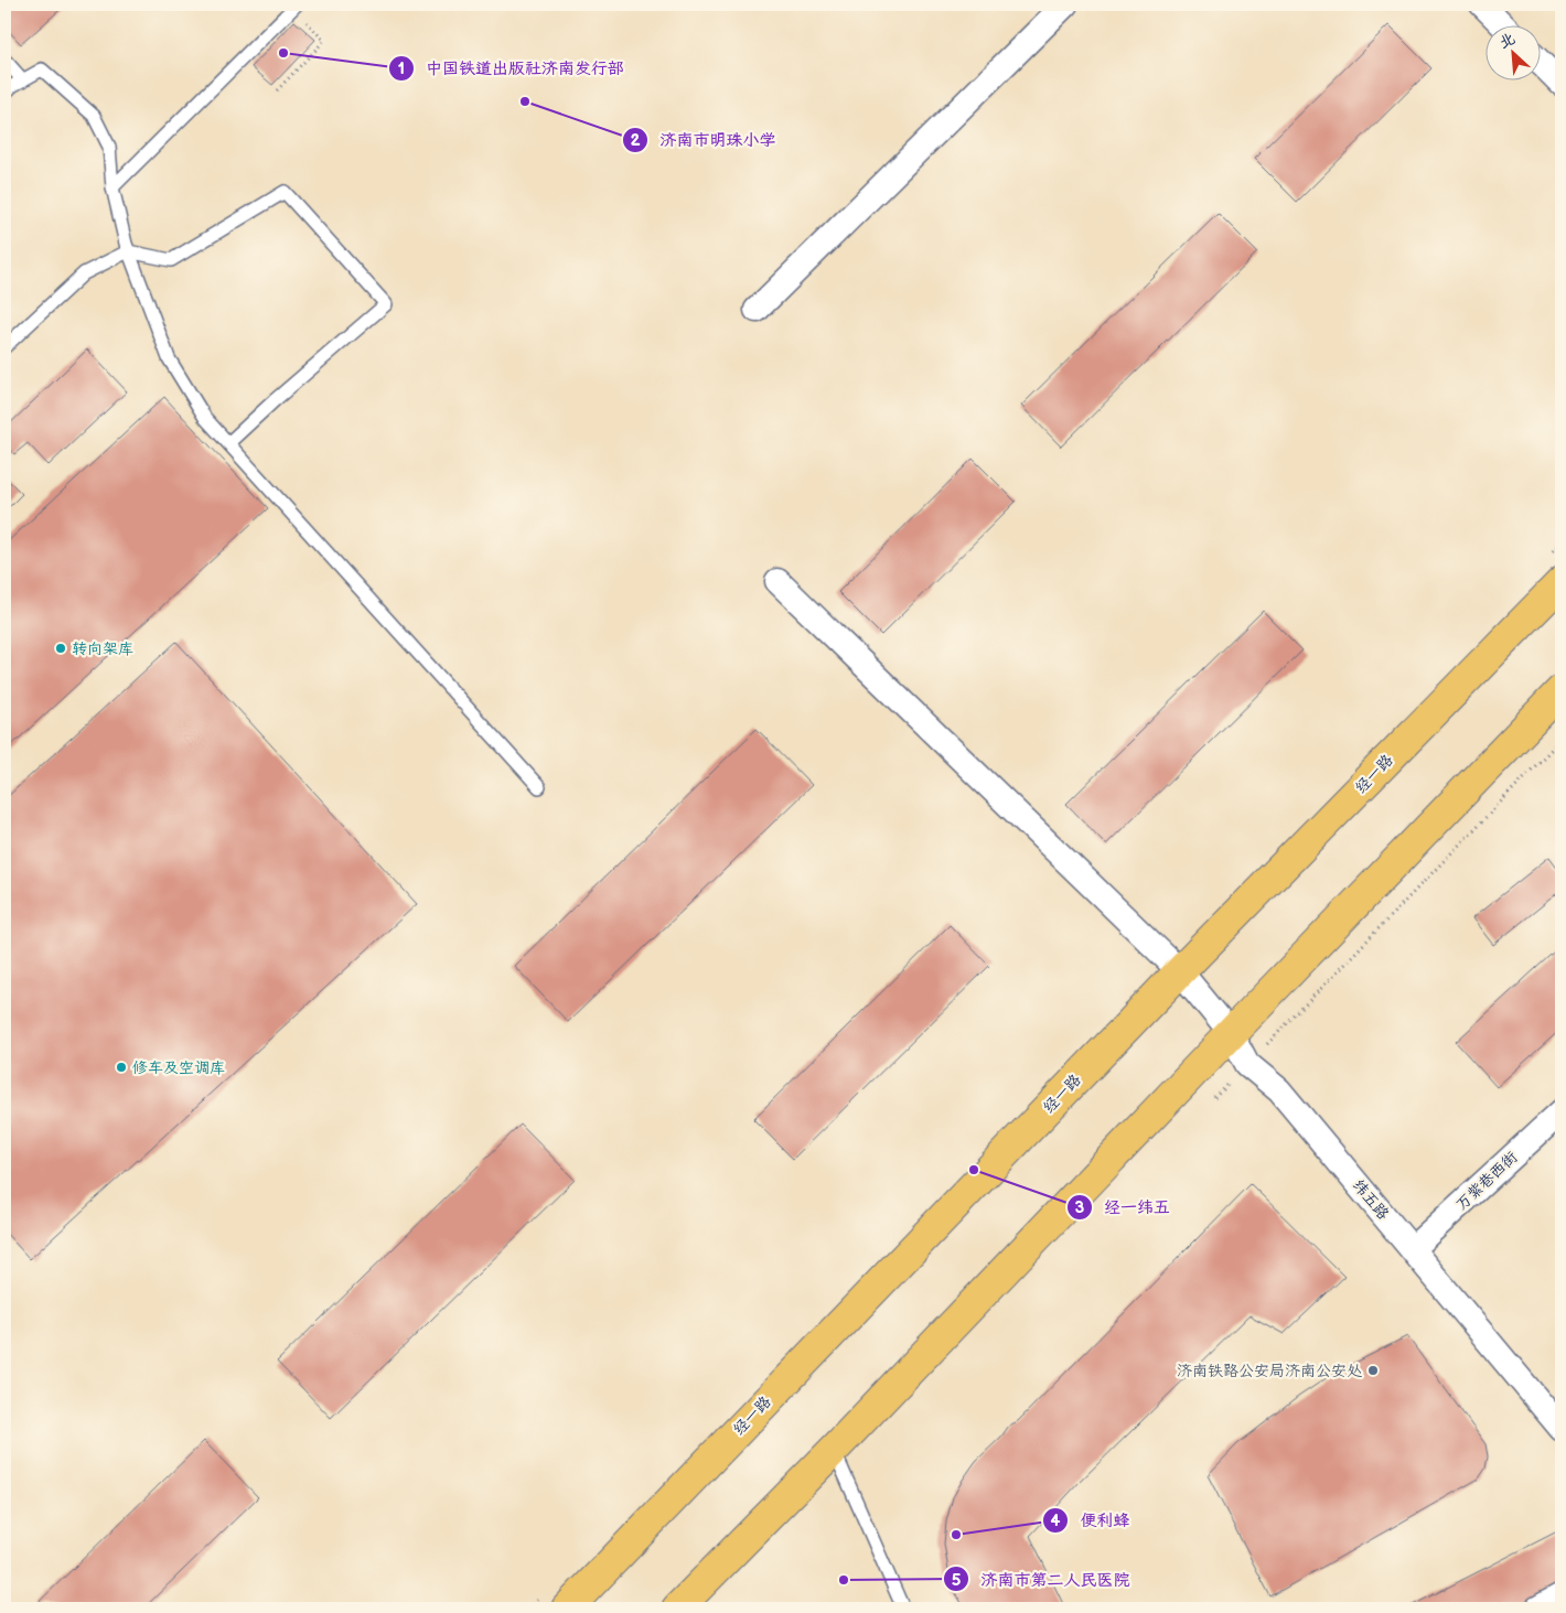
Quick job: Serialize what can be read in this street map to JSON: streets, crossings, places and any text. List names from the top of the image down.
{
  "streets": {
    "main road": ["经一路"],
    "street": ["万紫巷西街", "纬五路"]
  },
  "crossings": [
    ["经一路", "纬五路"],
    ["万紫巷西街", "纬五路"]
  ],
  "places": [
    "中国铁道出版社济南发行部",
    "济南市明珠小学",
    "转向架库",
    "修车及空调库",
    "经一纬五",
    "济南铁路公安局济南公安处",
    "便利蜂",
    "济南市第二人民医院"
  ],
  "north": "top left"
}
